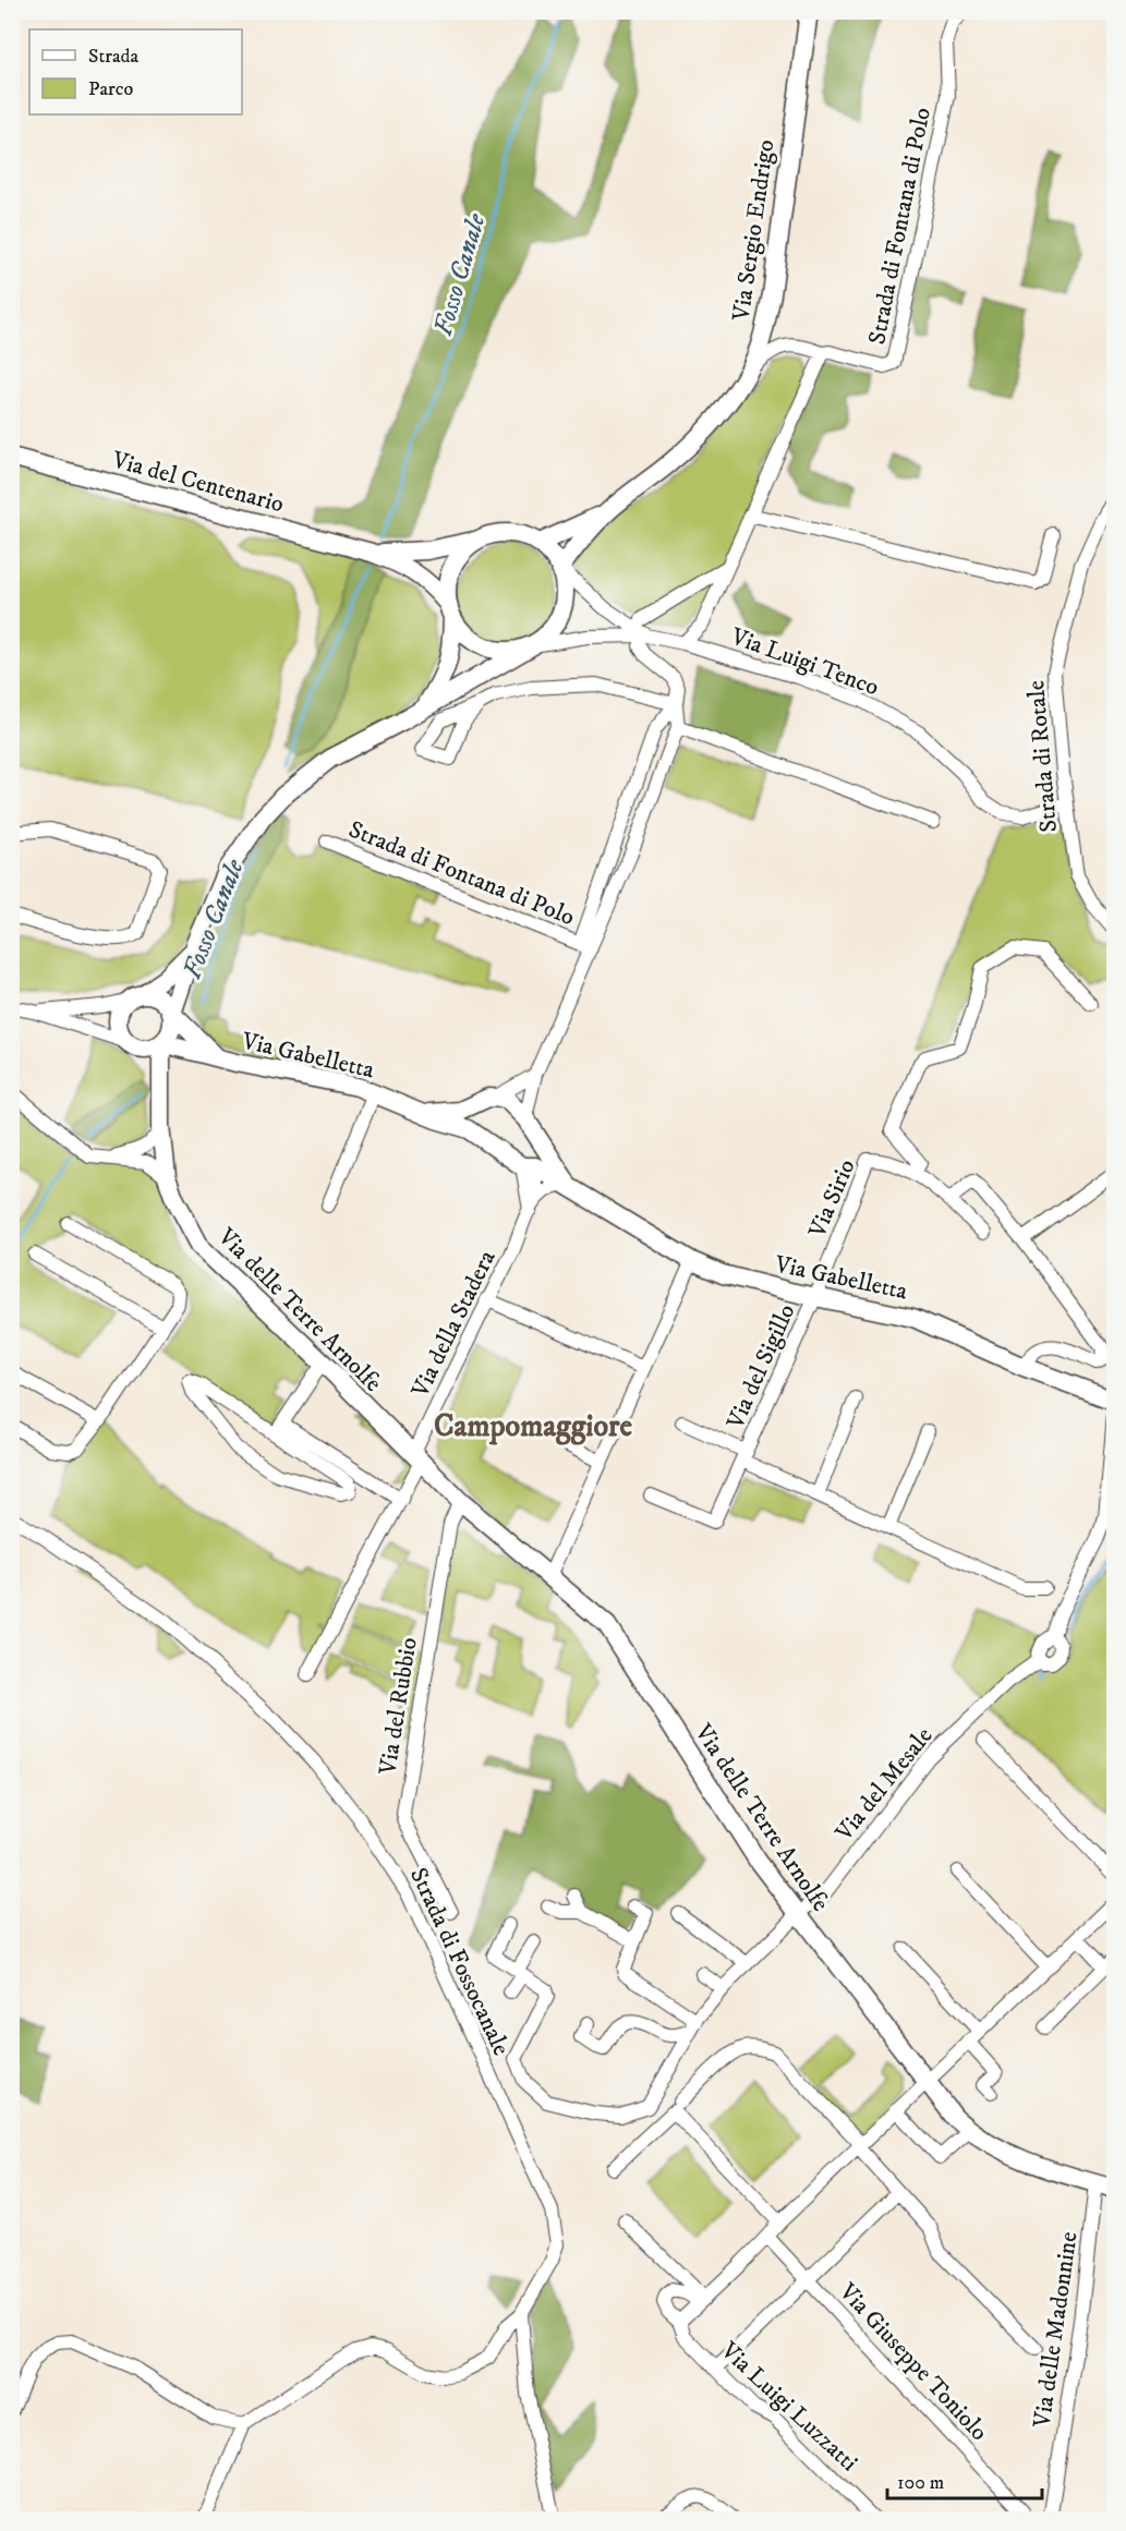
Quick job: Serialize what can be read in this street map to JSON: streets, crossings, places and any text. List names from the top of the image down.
{
  "streets": {
    "street": [
      "Strada di Fontana di Polo",
      "Via Sergio Endrigo",
      "Via del Centenario",
      "Via Luigi Tenco",
      "Strada di Rotale",
      "Via Gabelletta",
      "Via Sirio",
      "Via delle Terre Arnolfe",
      "Via della Stadera",
      "Via del Sigillo",
      "Via del Rubbio",
      "Via del Mesale",
      "Strada di Fossocanale",
      "Via delle Madonnine",
      "Via Giuseppe Toniolo",
      "Via Luigi Luzzatti"
    ]
  },
  "crossings": [
    ["Strada di Fontana di Polo", "Via Luigi Tenco"],
    ["Strada di Fontana di Polo", "Via Gabelletta"],
    ["Via Sergio Endrigo", "Via del Centenario"],
    ["Via Sergio Endrigo", "Via Luigi Tenco"],
    ["Via del Centenario", "Via Luigi Tenco"],
    ["Via Luigi Tenco", "Strada di Rotale"],
    ["Via Gabelletta", "Via Sirio"],
    ["Via Gabelletta", "Via delle Terre Arnolfe"],
    ["Via Gabelletta", "Via del Sigillo"],
    ["Via Sirio", "Via del Sigillo"],
    ["Via delle Terre Arnolfe", "Via della Stadera"],
    ["Via delle Terre Arnolfe", "Via del Rubbio"],
    ["Via delle Terre Arnolfe", "Via del Mesale"],
    ["Via delle Terre Arnolfe", "Via delle Madonnine"]
  ],
  "districts": ["Campomaggiore"],
  "water": ["Fosso Canale"],
  "legend": ["Strada", "Parco"],
  "scale_bar": "100 m"
}
